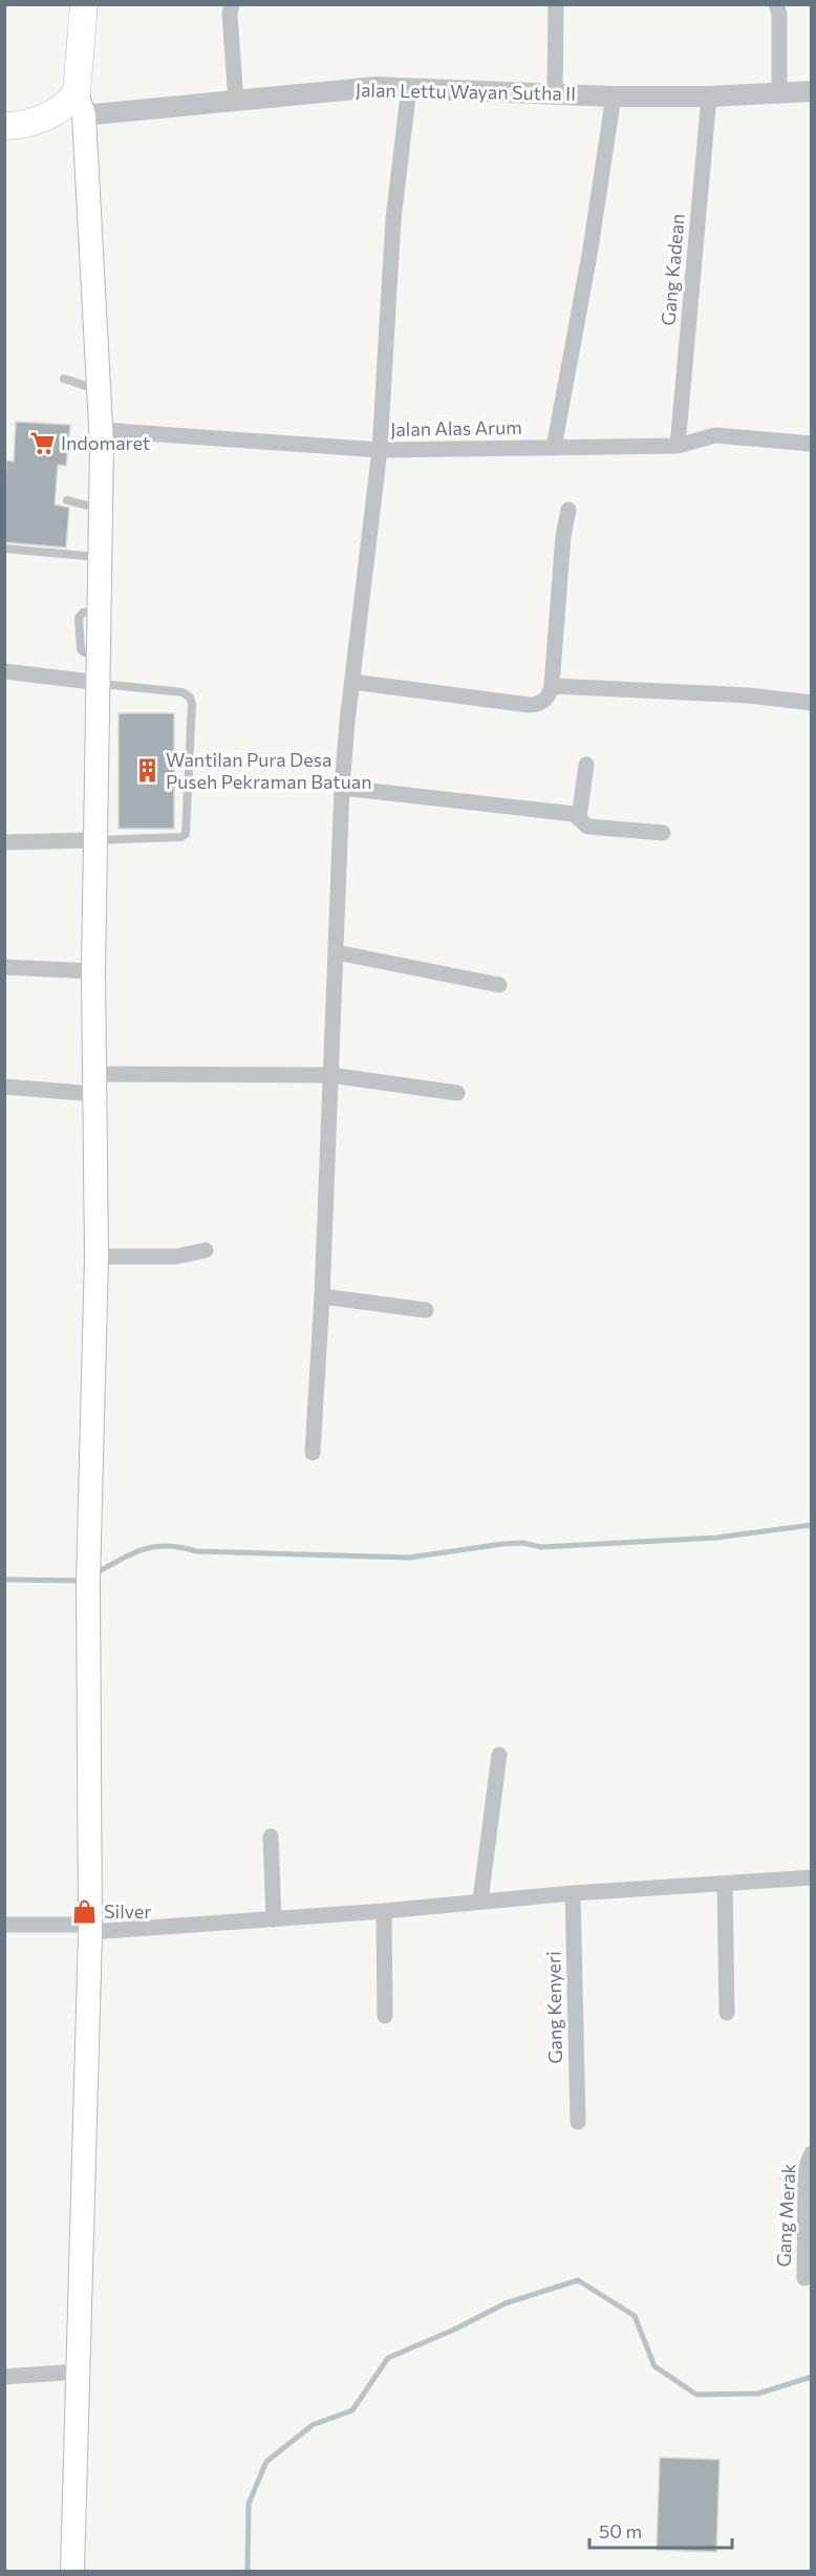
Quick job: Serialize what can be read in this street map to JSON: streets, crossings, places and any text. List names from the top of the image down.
{
  "streets": {
    "street": [
      "Jalan Lettu Wayan Sutha II",
      "Gang Kadean",
      "Jalan Alas Arum",
      "Gang Kenyeri",
      "Gang Merak"
    ]
  },
  "crossings": [
    ["Jalan Lettu Wayan Sutha II", "Gang Kadean"],
    ["Gang Kadean", "Jalan Alas Arum"]
  ],
  "places": {
    "supermarket": ["Indomaret"],
    "building": ["Wantilan Pura Desa Puseh Pekraman Batuan"],
    "shop": ["Silver"]
  },
  "scale_bar": "50 m"
}
